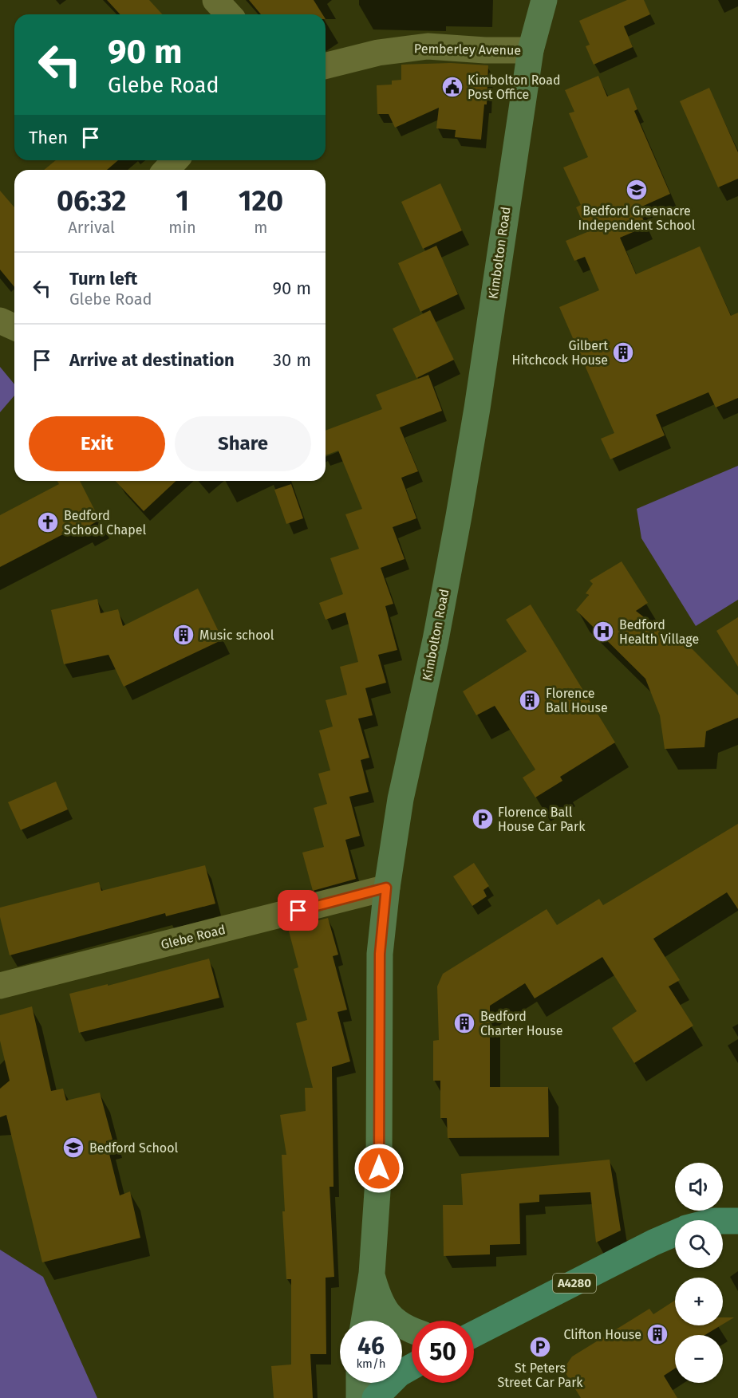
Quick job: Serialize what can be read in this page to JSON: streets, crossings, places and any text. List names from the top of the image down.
{
  "streets": {
    "main road": ["Kimbolton Road", "A4280"],
    "street": ["Pemberley Avenue", "Glebe Road"]
  },
  "crossings": [
    ["Pemberley Avenue", "Kimbolton Road"],
    ["Kimbolton Road", "Glebe Road"]
  ],
  "places": {
    "public building": ["Kimbolton Road Post Office"],
    "school or university": ["Bedford Greenacre Independent School", "Bedford School"],
    "building": [
      "Gilbert Hitchcock House",
      "Music school",
      "Florence Ball House",
      "Bedford Charter House",
      "Clifton House"
    ],
    "church": ["Bedford School Chapel"],
    "hospital": ["Bedford Health Village"],
    "parking": ["Florence Ball House Car Park", "St Peters Street Car Park"]
  },
  "page": {
    "turn": ["90 m", "Glebe Road"],
    "then": "Then",
    "eta": [
      "06:32",
      "Arrival",
      "1",
      "min",
      "120",
      "m"
    ],
    "list": [
      {
        "name": "Turn left",
        "note": "Glebe Road",
        "value": "90 m"
      },
      {
        "name": "Arrive at destination",
        "value": "30 m"
      }
    ],
    "buttons": ["Exit", "Share"],
    "map_buttons": ["+", "−"],
    "speed": "46 km/h",
    "limit": "50"
  }
}
